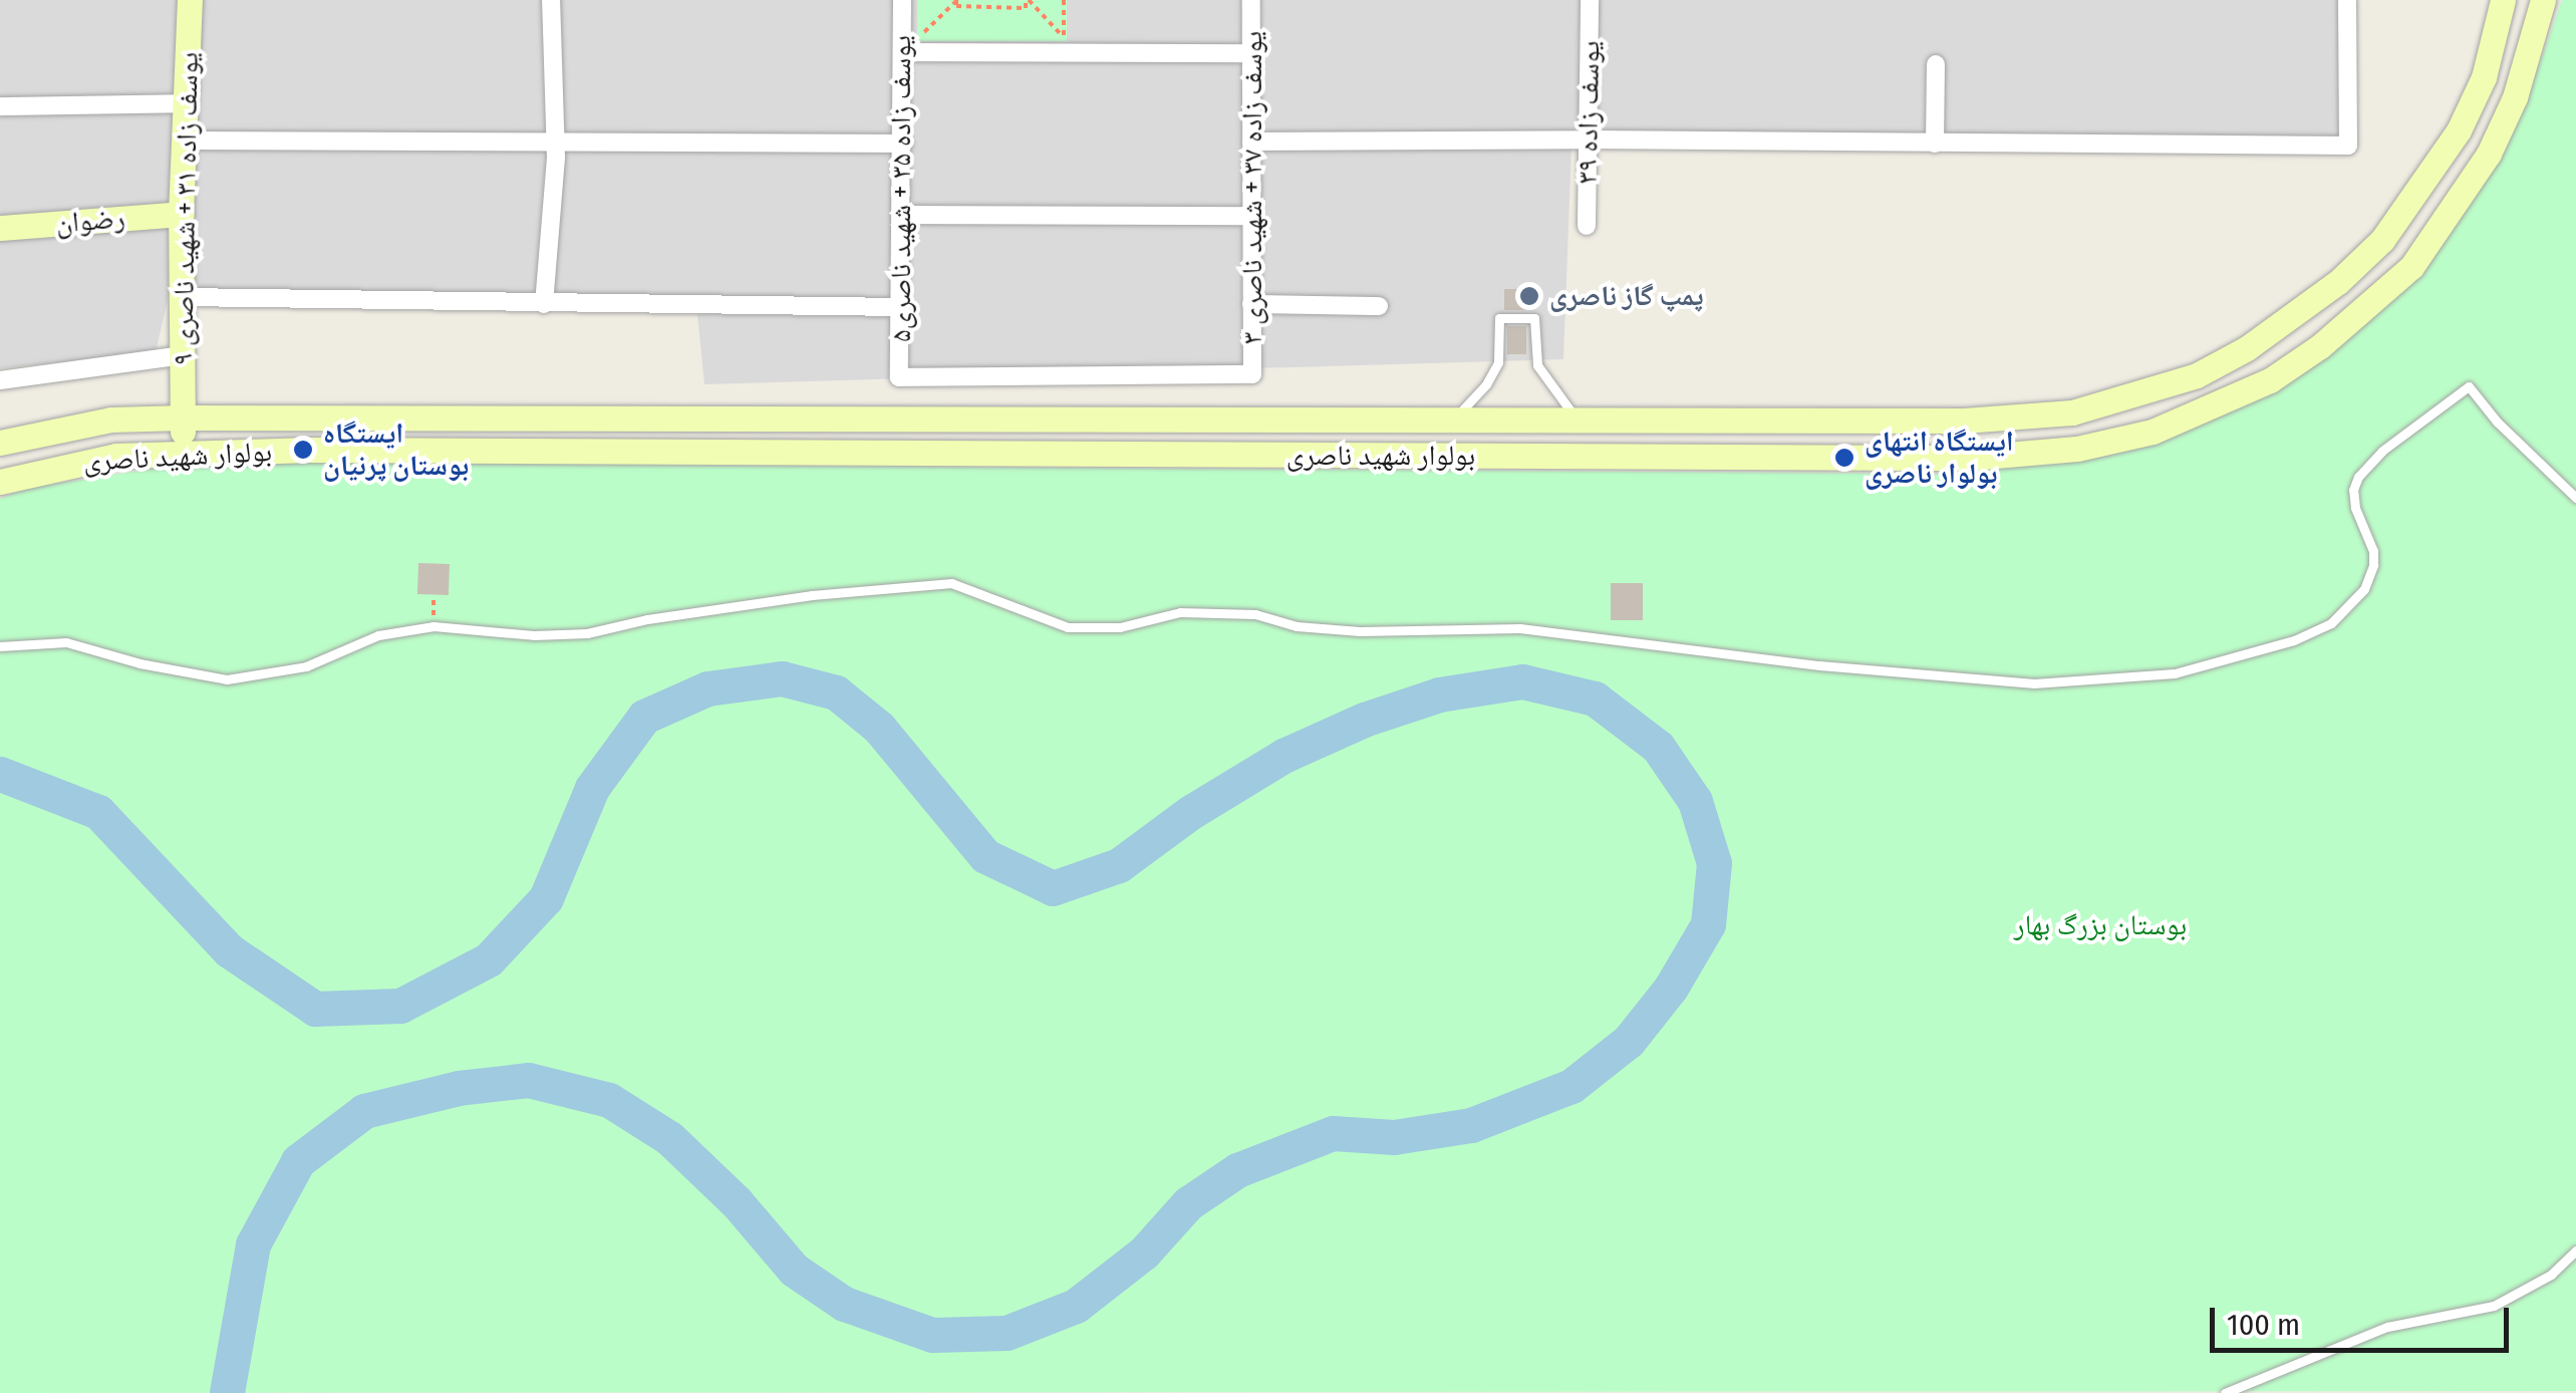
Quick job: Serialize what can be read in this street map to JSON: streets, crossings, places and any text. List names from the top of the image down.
{
  "streets": {
    "main road": ["یوسف زاده ۳۱ + شهید ناصری ۹", "رضوان", "بولوار شهید ناصری"],
    "street": ["یوسف زاده ۳۹", "یوسف زاده ۳۷ + شهید ناصری ۳", "یوسف زاده ۳۵ + شهید ناصری۵"]
  },
  "crossings": [
    ["یوسف زاده ۳۷ + شهید ناصری ۳", "یوسف زاده ۳۵ + شهید ناصری۵"],
    ["یوسف زاده ۳۱ + شهید ناصری ۹", "رضوان"],
    ["یوسف زاده ۳۱ + شهید ناصری ۹", "بولوار شهید ناصری"]
  ],
  "parks": ["بوستان بزرگ بهار"],
  "places": ["پمپ گاز ناصری", "ایستگاه بوستان پرنیان", "ایستگاه انتهای بولوار ناصری"],
  "scale_bar": "100 m"
}
